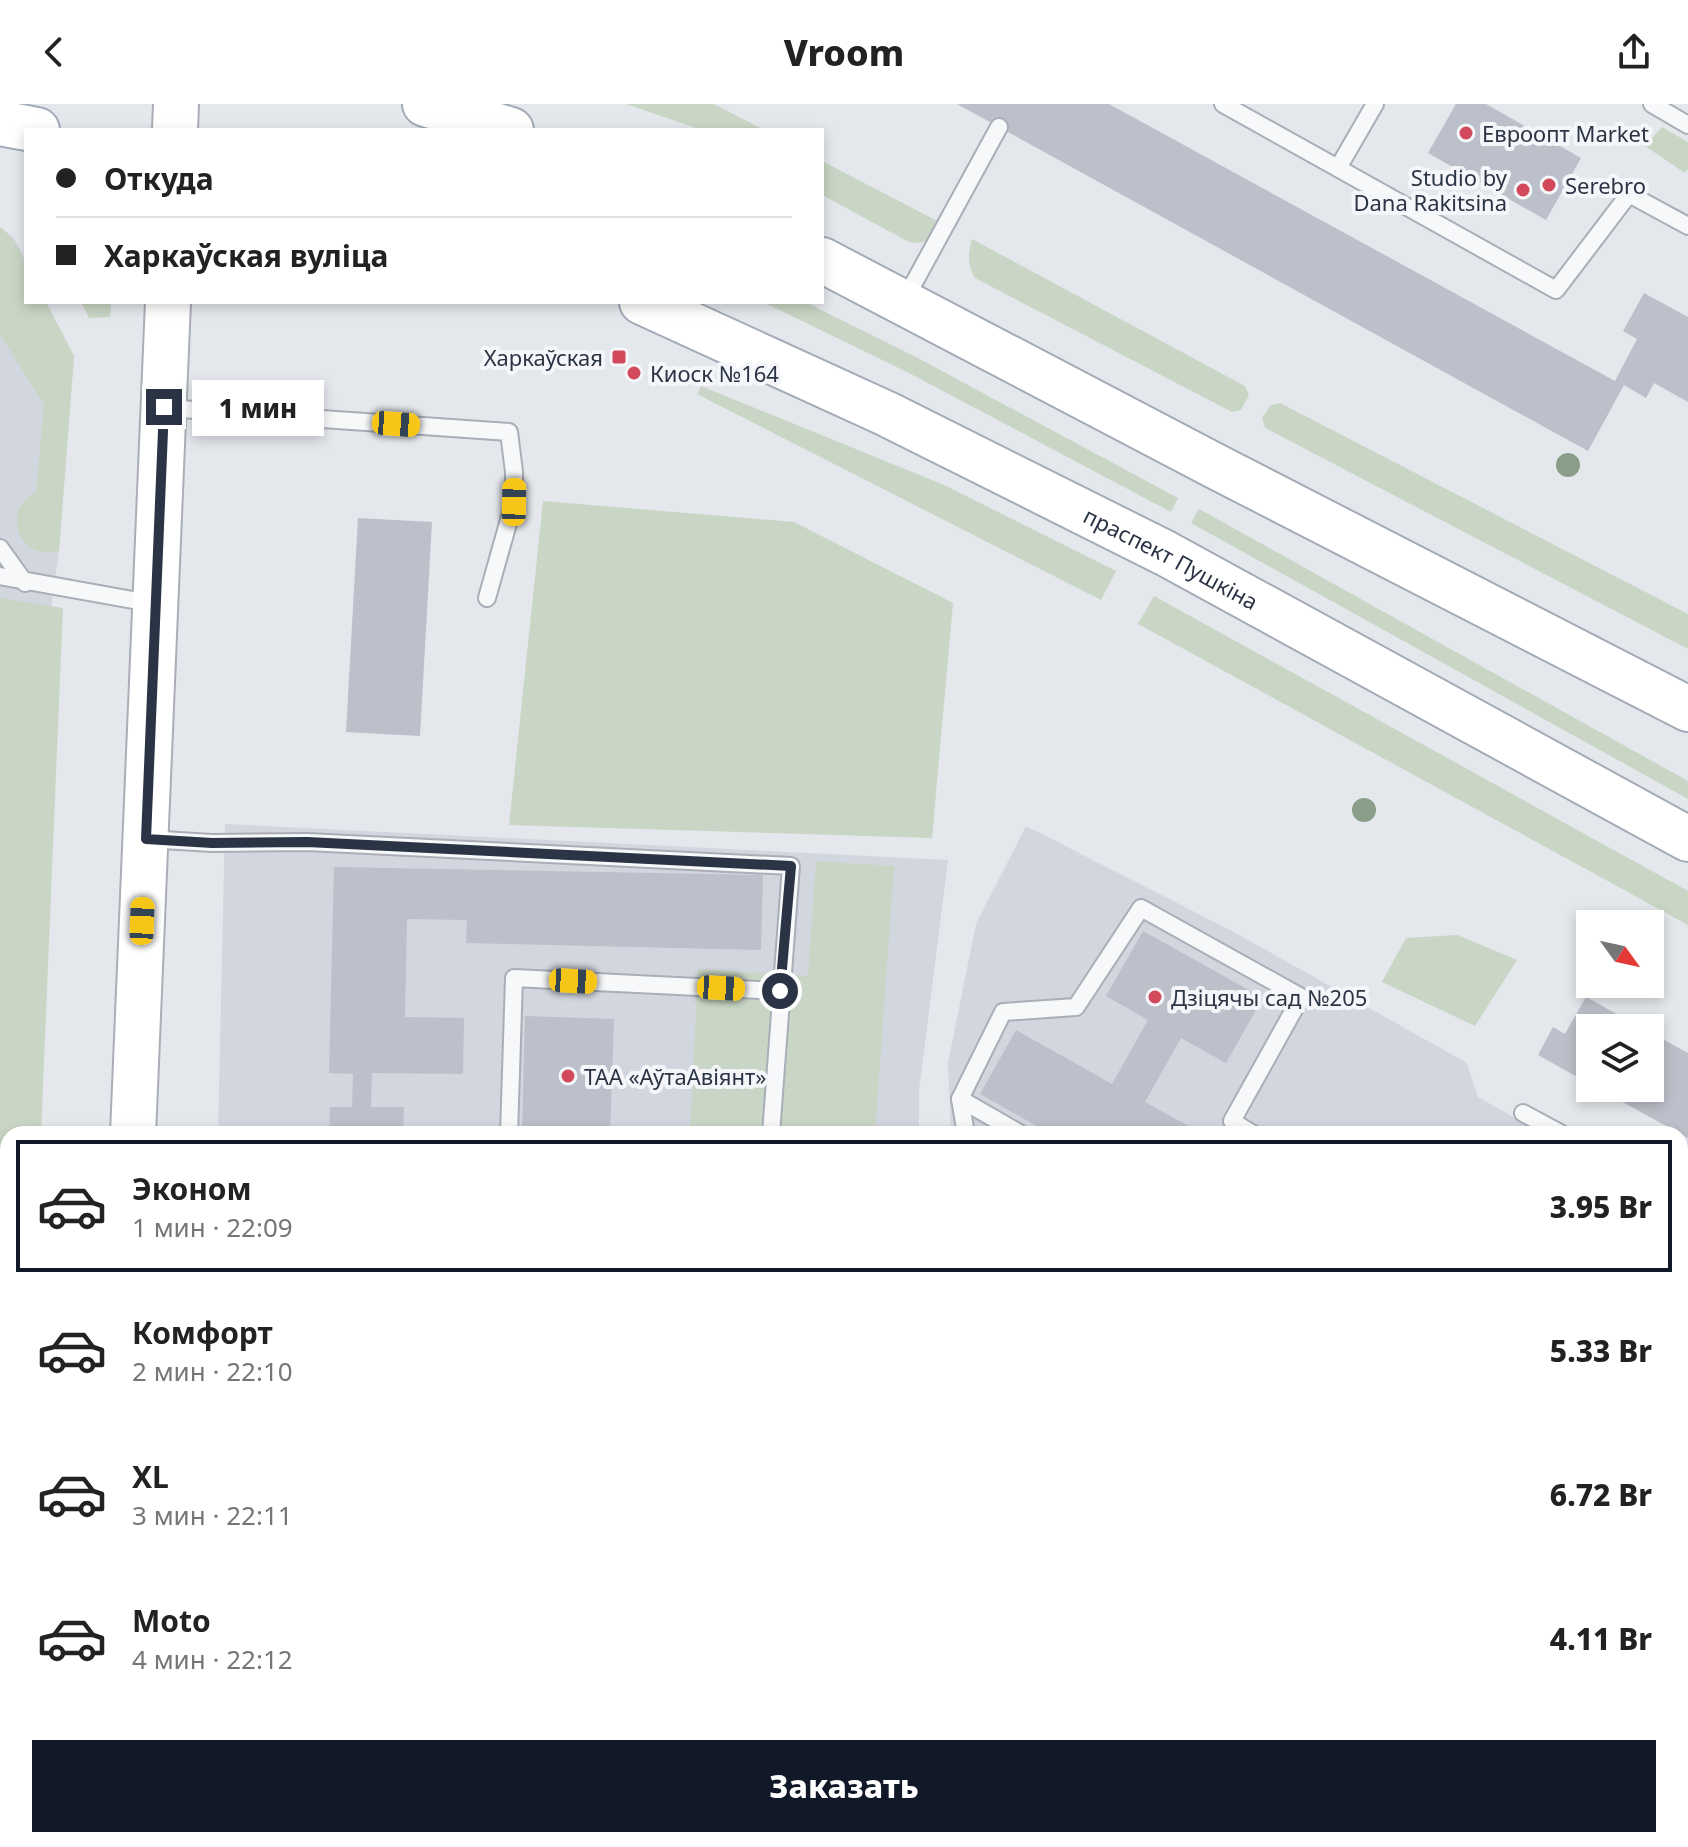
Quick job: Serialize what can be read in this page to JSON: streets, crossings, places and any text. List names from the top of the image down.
{
  "streets": {
    "main road": ["праспект Пушкіна"]
  },
  "places": {
    "other": [
      "Евроопт Market",
      "Serebro",
      "Studio by Dana Rakitsina",
      "Киоск №164",
      "Дзіцячы сад №205",
      "ТАА «АўтаАвіянт»"
    ],
    "transit": ["Харкаўская"]
  },
  "north": "bottom right",
  "page": {
    "header": "Vroom",
    "banner": ["Откуда", "Харкаўская вуліца"],
    "bubble": "1 мин",
    "list": [
      {
        "name": "Эконом",
        "note": "1 мин · 22:09",
        "value": "3.95 Br"
      },
      {
        "name": "Комфорт",
        "note": "2 мин · 22:10",
        "value": "5.33 Br"
      },
      {
        "name": "XL",
        "note": "3 мин · 22:11",
        "value": "6.72 Br"
      },
      {
        "name": "Moto",
        "note": "4 мин · 22:12",
        "value": "4.11 Br"
      }
    ],
    "buttons": "Заказать"
  }
}
